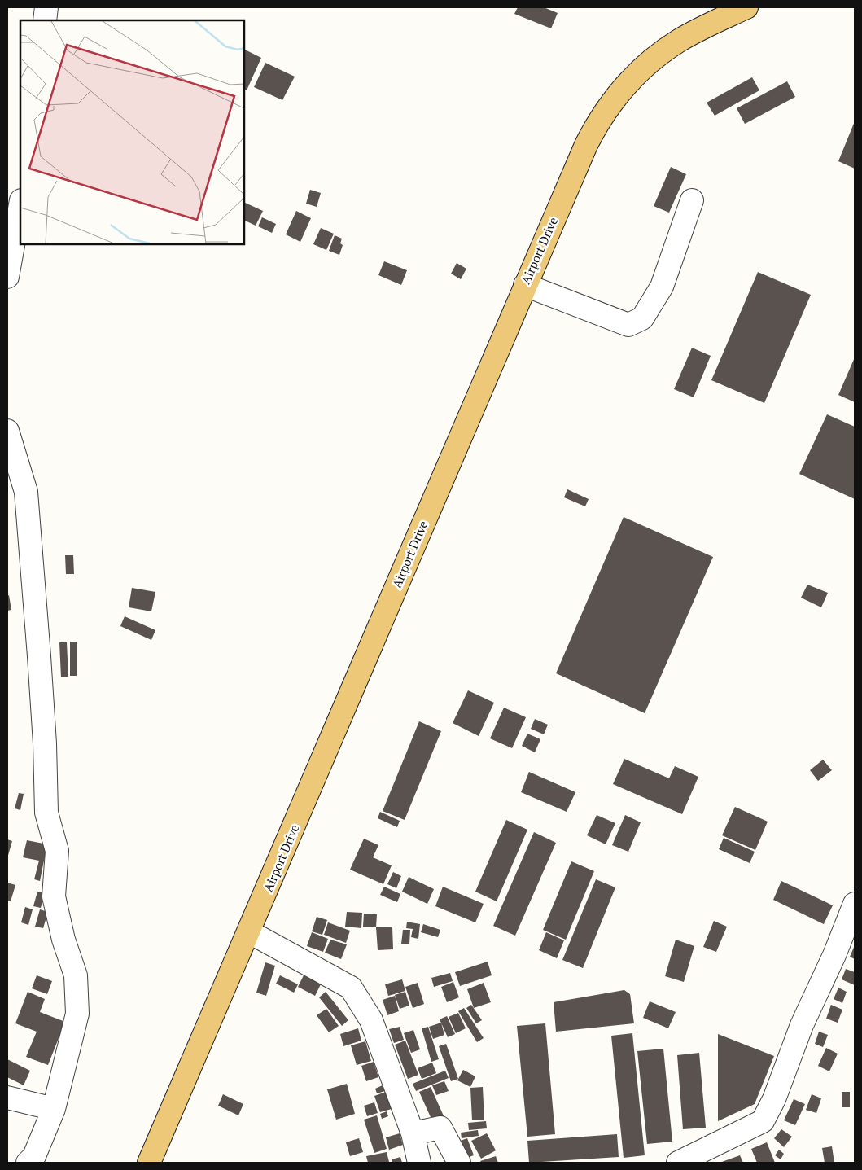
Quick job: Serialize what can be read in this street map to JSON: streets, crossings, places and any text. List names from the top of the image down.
{
  "streets": {
    "main road": ["Airport Drive"]
  }
}
